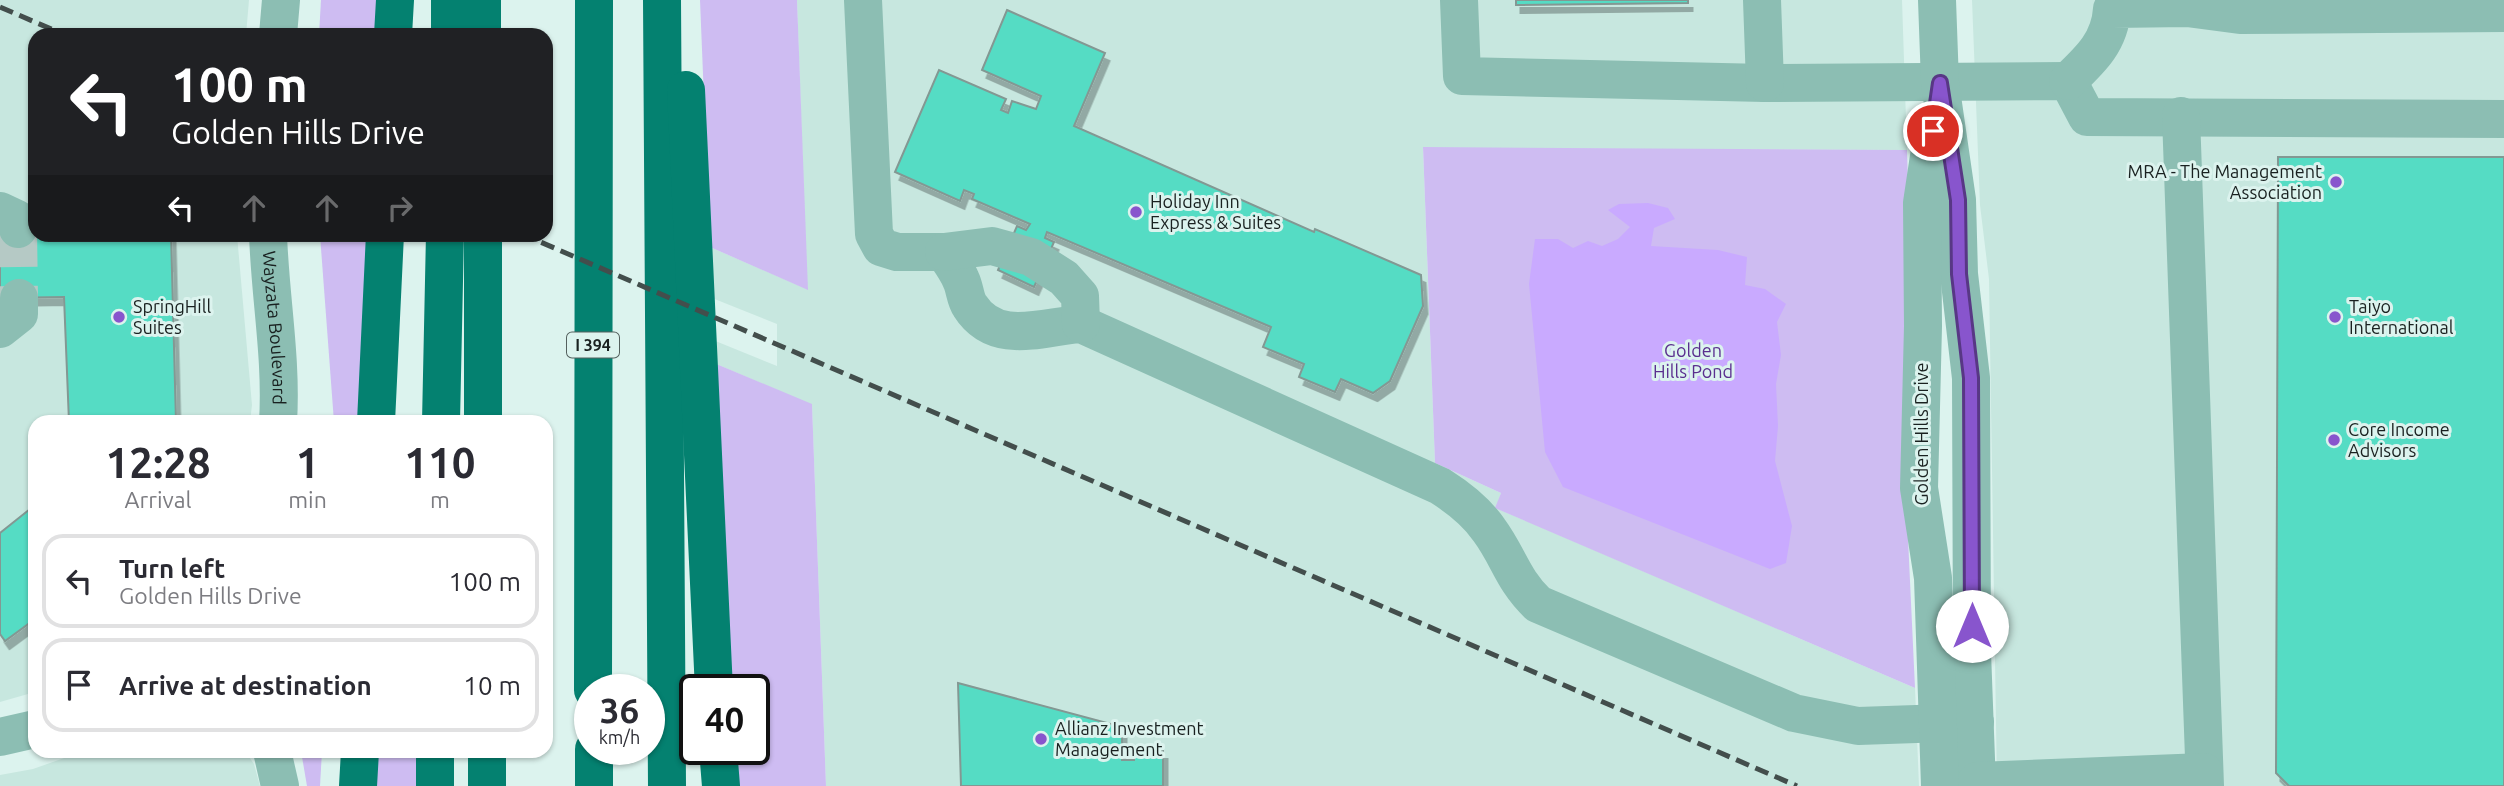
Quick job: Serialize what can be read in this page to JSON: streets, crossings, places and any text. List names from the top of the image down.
{
  "streets": {
    "highway": ["I 394"],
    "street": ["Wayzata Boulevard", "Golden Hills Drive"]
  },
  "parks": ["Golden Hills Pond"],
  "places": [
    "MRA - The Management Association",
    "Holiday Inn Express & Suites",
    "SpringHill Suites",
    "Taiyo International",
    "Core Income Advisors",
    "Allianz Investment Management"
  ],
  "page": {
    "turn": ["100 m", "Golden Hills Drive"],
    "eta": [
      "12:28",
      "Arrival",
      "1",
      "min",
      "110",
      "m"
    ],
    "list": [
      {
        "name": "Turn left",
        "note": "Golden Hills Drive",
        "value": "100 m"
      },
      {
        "name": "Arrive at destination",
        "value": "10 m"
      }
    ],
    "speed": "36 km/h",
    "limit": "40"
  }
}
